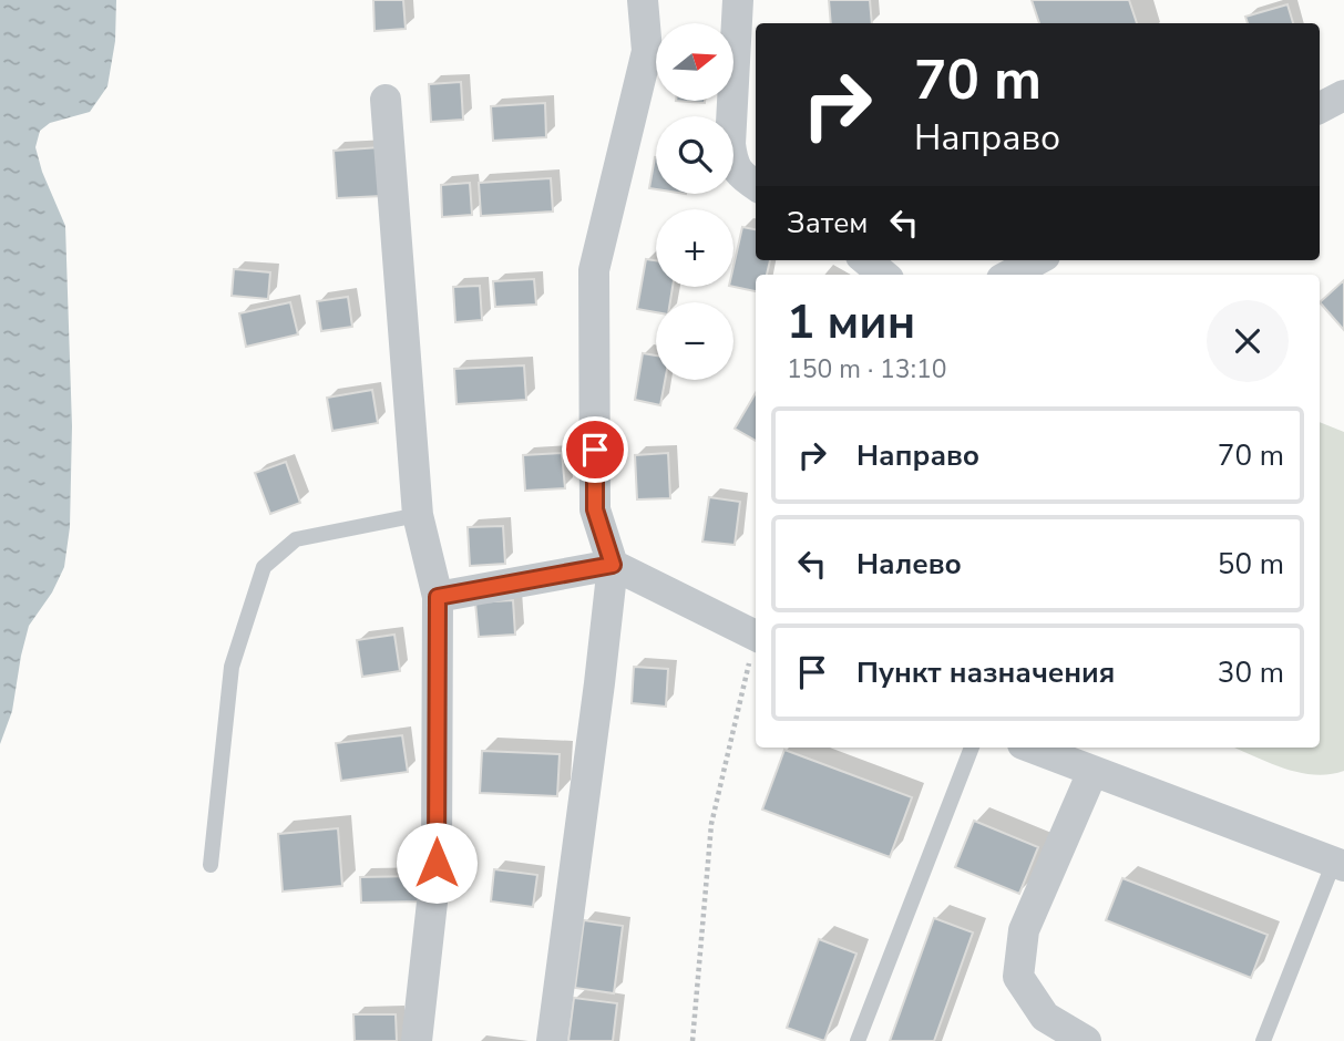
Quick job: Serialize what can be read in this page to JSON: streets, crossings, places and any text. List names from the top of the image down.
{
  "north": "right",
  "page": {
    "map_buttons": ["+", "−"],
    "turn": ["70 m", "Направо"],
    "then": "Затем",
    "heading": ["1 мин", "150 m · 13:10"],
    "list": [
      {
        "name": "Направо",
        "value": "70 m"
      },
      {
        "name": "Налево",
        "value": "50 m"
      },
      {
        "name": "Пункт назначения",
        "value": "30 m"
      }
    ]
  }
}
